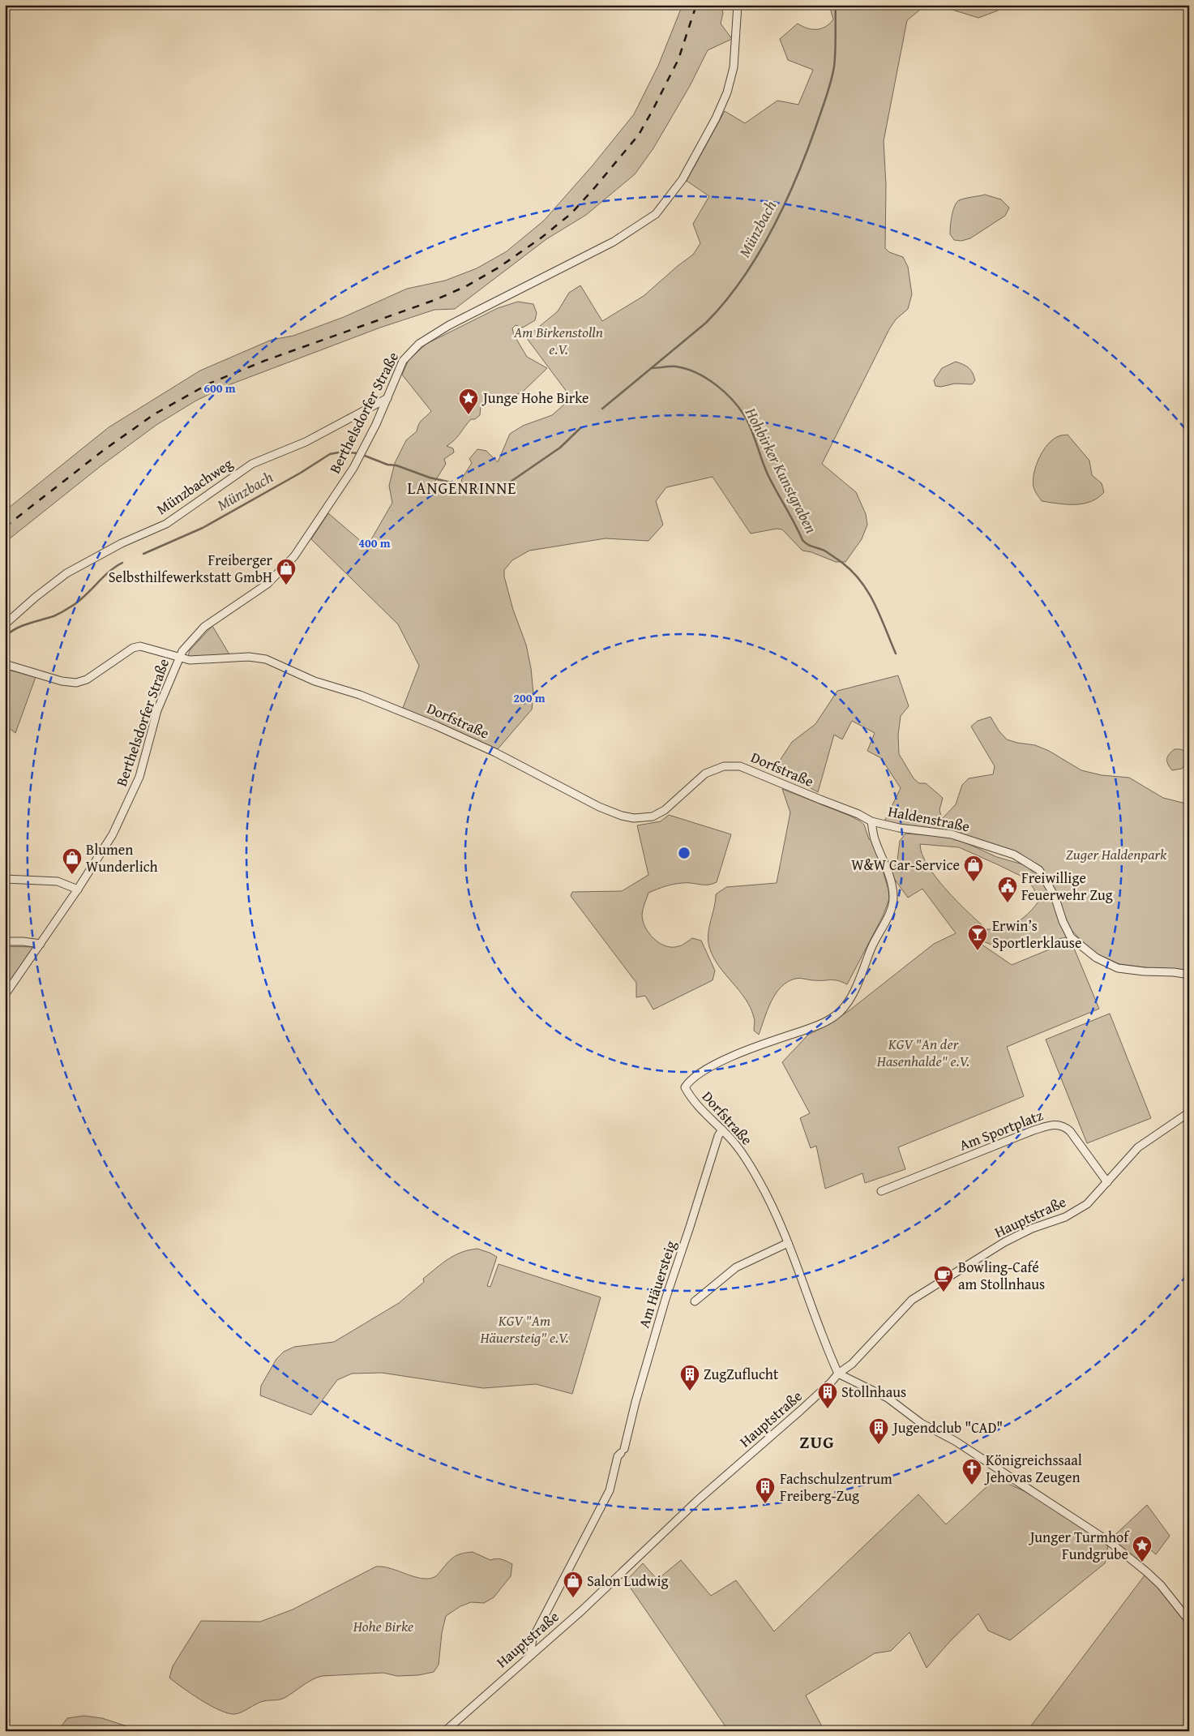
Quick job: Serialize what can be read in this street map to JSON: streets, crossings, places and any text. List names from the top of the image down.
{
  "streets": {
    "street": [
      "Berthelsdorfer Straße",
      "Münzbachweg",
      "Dorfstraße",
      "Haldenstraße",
      "Am Sportplatz",
      "Hauptstraße",
      "Am Häuersteig"
    ]
  },
  "crossings": [
    ["Berthelsdorfer Straße", "Münzbachweg"],
    ["Berthelsdorfer Straße", "Dorfstraße"],
    ["Dorfstraße", "Haldenstraße"],
    ["Dorfstraße", "Hauptstraße"],
    ["Dorfstraße", "Am Häuersteig"],
    ["Am Sportplatz", "Hauptstraße"],
    ["Hauptstraße", "Am Häuersteig"]
  ],
  "districts": ["LANGENRINNE", "ZUG"],
  "water": ["Münzbach", "Hohbirker Kunstgraben"],
  "parks": [
    "Am Birkenstolln e.V.",
    "Zuger Haldenpark",
    "KGV \"An der Hasenhalde\" e.V.",
    "KGV \"Am Häuersteig\" e.V.",
    "Hohe Birke"
  ],
  "places": {
    "place": ["Junge Hohe Birke", "Junger Turmhof Fundgrube"],
    "shop": [
      "Freiberger Selbsthilfewerkstatt GmbH",
      "Blumen Wunderlich",
      "W&W Car-Service",
      "Salon Ludwig"
    ],
    "public building": ["Freiwillige Feuerwehr Zug"],
    "bar": ["Erwin’s Sportlerklause"],
    "cafe": ["Bowling-Café am Stollnhaus"],
    "building": [
      "ZugZuflucht",
      "Stollnhaus",
      "Jugendclub \"CAD\"",
      "Fachschulzentrum Freiberg-Zug"
    ],
    "church": ["Königreichssaal Jehovas Zeugen"]
  },
  "rings": ["600 m", "400 m", "200 m"]
}
